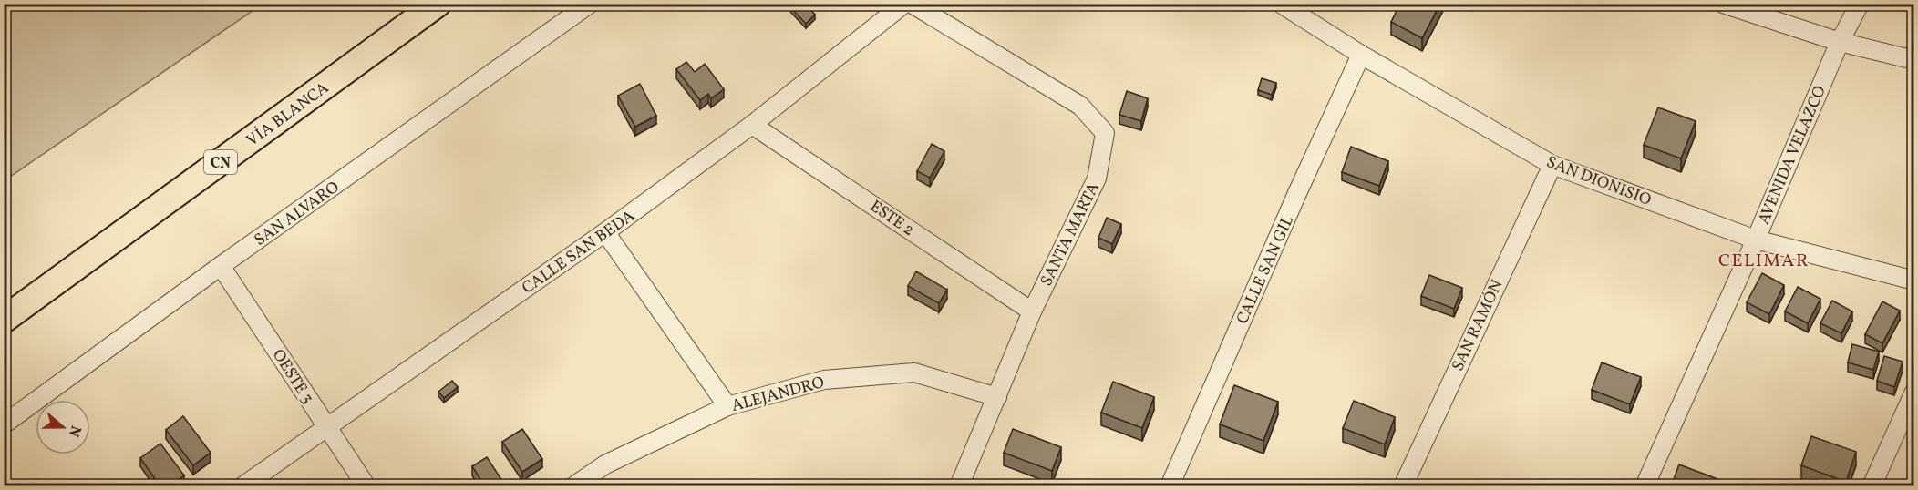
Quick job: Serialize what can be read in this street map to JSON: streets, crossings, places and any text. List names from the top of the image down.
{
  "streets": {
    "highway": ["VÍA BLANCA", "CN"],
    "street": [
      "AVENIDA VELAZCO",
      "SAN DIONISIO",
      "SAN ALVARO",
      "ESTE 2",
      "SANTA MARTA",
      "CALLE SAN BEDA",
      "CALLE SAN GIL",
      "SAN RAMÓN",
      "OESTE 3",
      "ALEJANDRO"
    ]
  },
  "crossings": [
    ["AVENIDA VELAZCO", "SAN DIONISIO"],
    ["SAN DIONISIO", "CALLE SAN GIL"],
    ["SAN DIONISIO", "SAN RAMÓN"],
    ["SAN ALVARO", "OESTE 3"],
    ["ESTE 2", "SANTA MARTA"],
    ["ESTE 2", "CALLE SAN BEDA"],
    ["SANTA MARTA", "ALEJANDRO"],
    ["CALLE SAN BEDA", "OESTE 3"]
  ],
  "districts": ["CELIMAR"],
  "north": "right"
}
